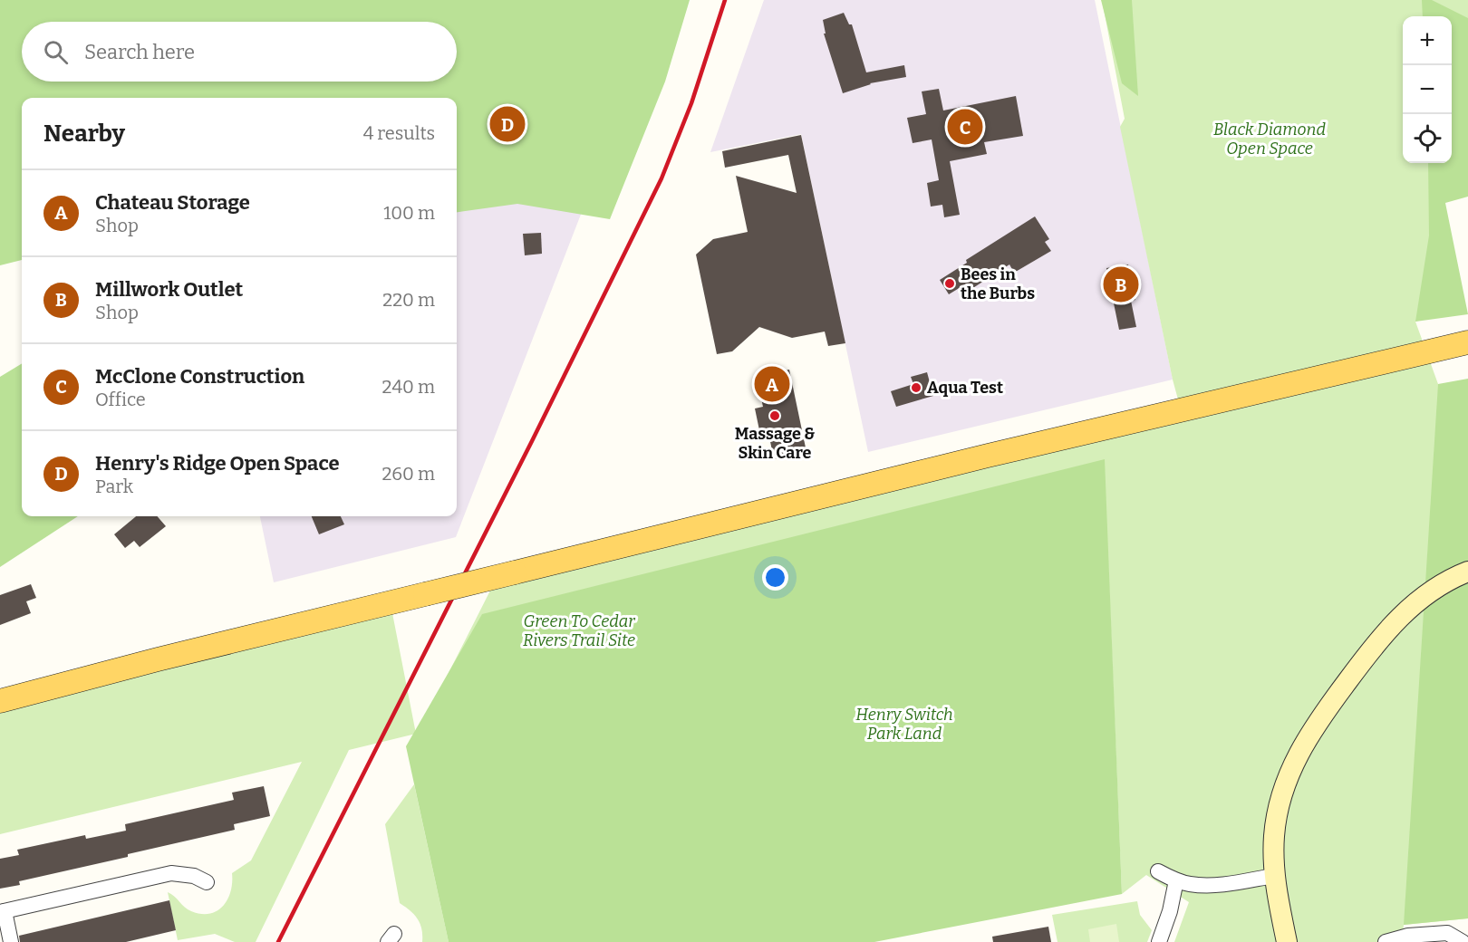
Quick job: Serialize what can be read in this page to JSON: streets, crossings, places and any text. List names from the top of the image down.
{
  "parks": ["Black Diamond Open Space", "Green To Cedar Rivers Trail Site", "Henry Switch Park Land"],
  "places": ["Bees in the Burbs", "Aqua Test", "Massage & Skin Care"],
  "page": {
    "map_buttons": ["+", "−"],
    "search": "Search here",
    "heading": ["Nearby", "4 results"],
    "pins": [
      "D",
      "C",
      "B",
      "A"
    ],
    "list": [
      {
        "mark": "A",
        "name": "Chateau Storage",
        "note": "Shop",
        "value": "100 m"
      },
      {
        "mark": "B",
        "name": "Millwork Outlet",
        "note": "Shop",
        "value": "220 m"
      },
      {
        "mark": "C",
        "name": "McClone Construction",
        "note": "Office",
        "value": "240 m"
      },
      {
        "mark": "D",
        "name": "Henry's Ridge Open Space",
        "note": "Park",
        "value": "260 m"
      }
    ]
  }
}
